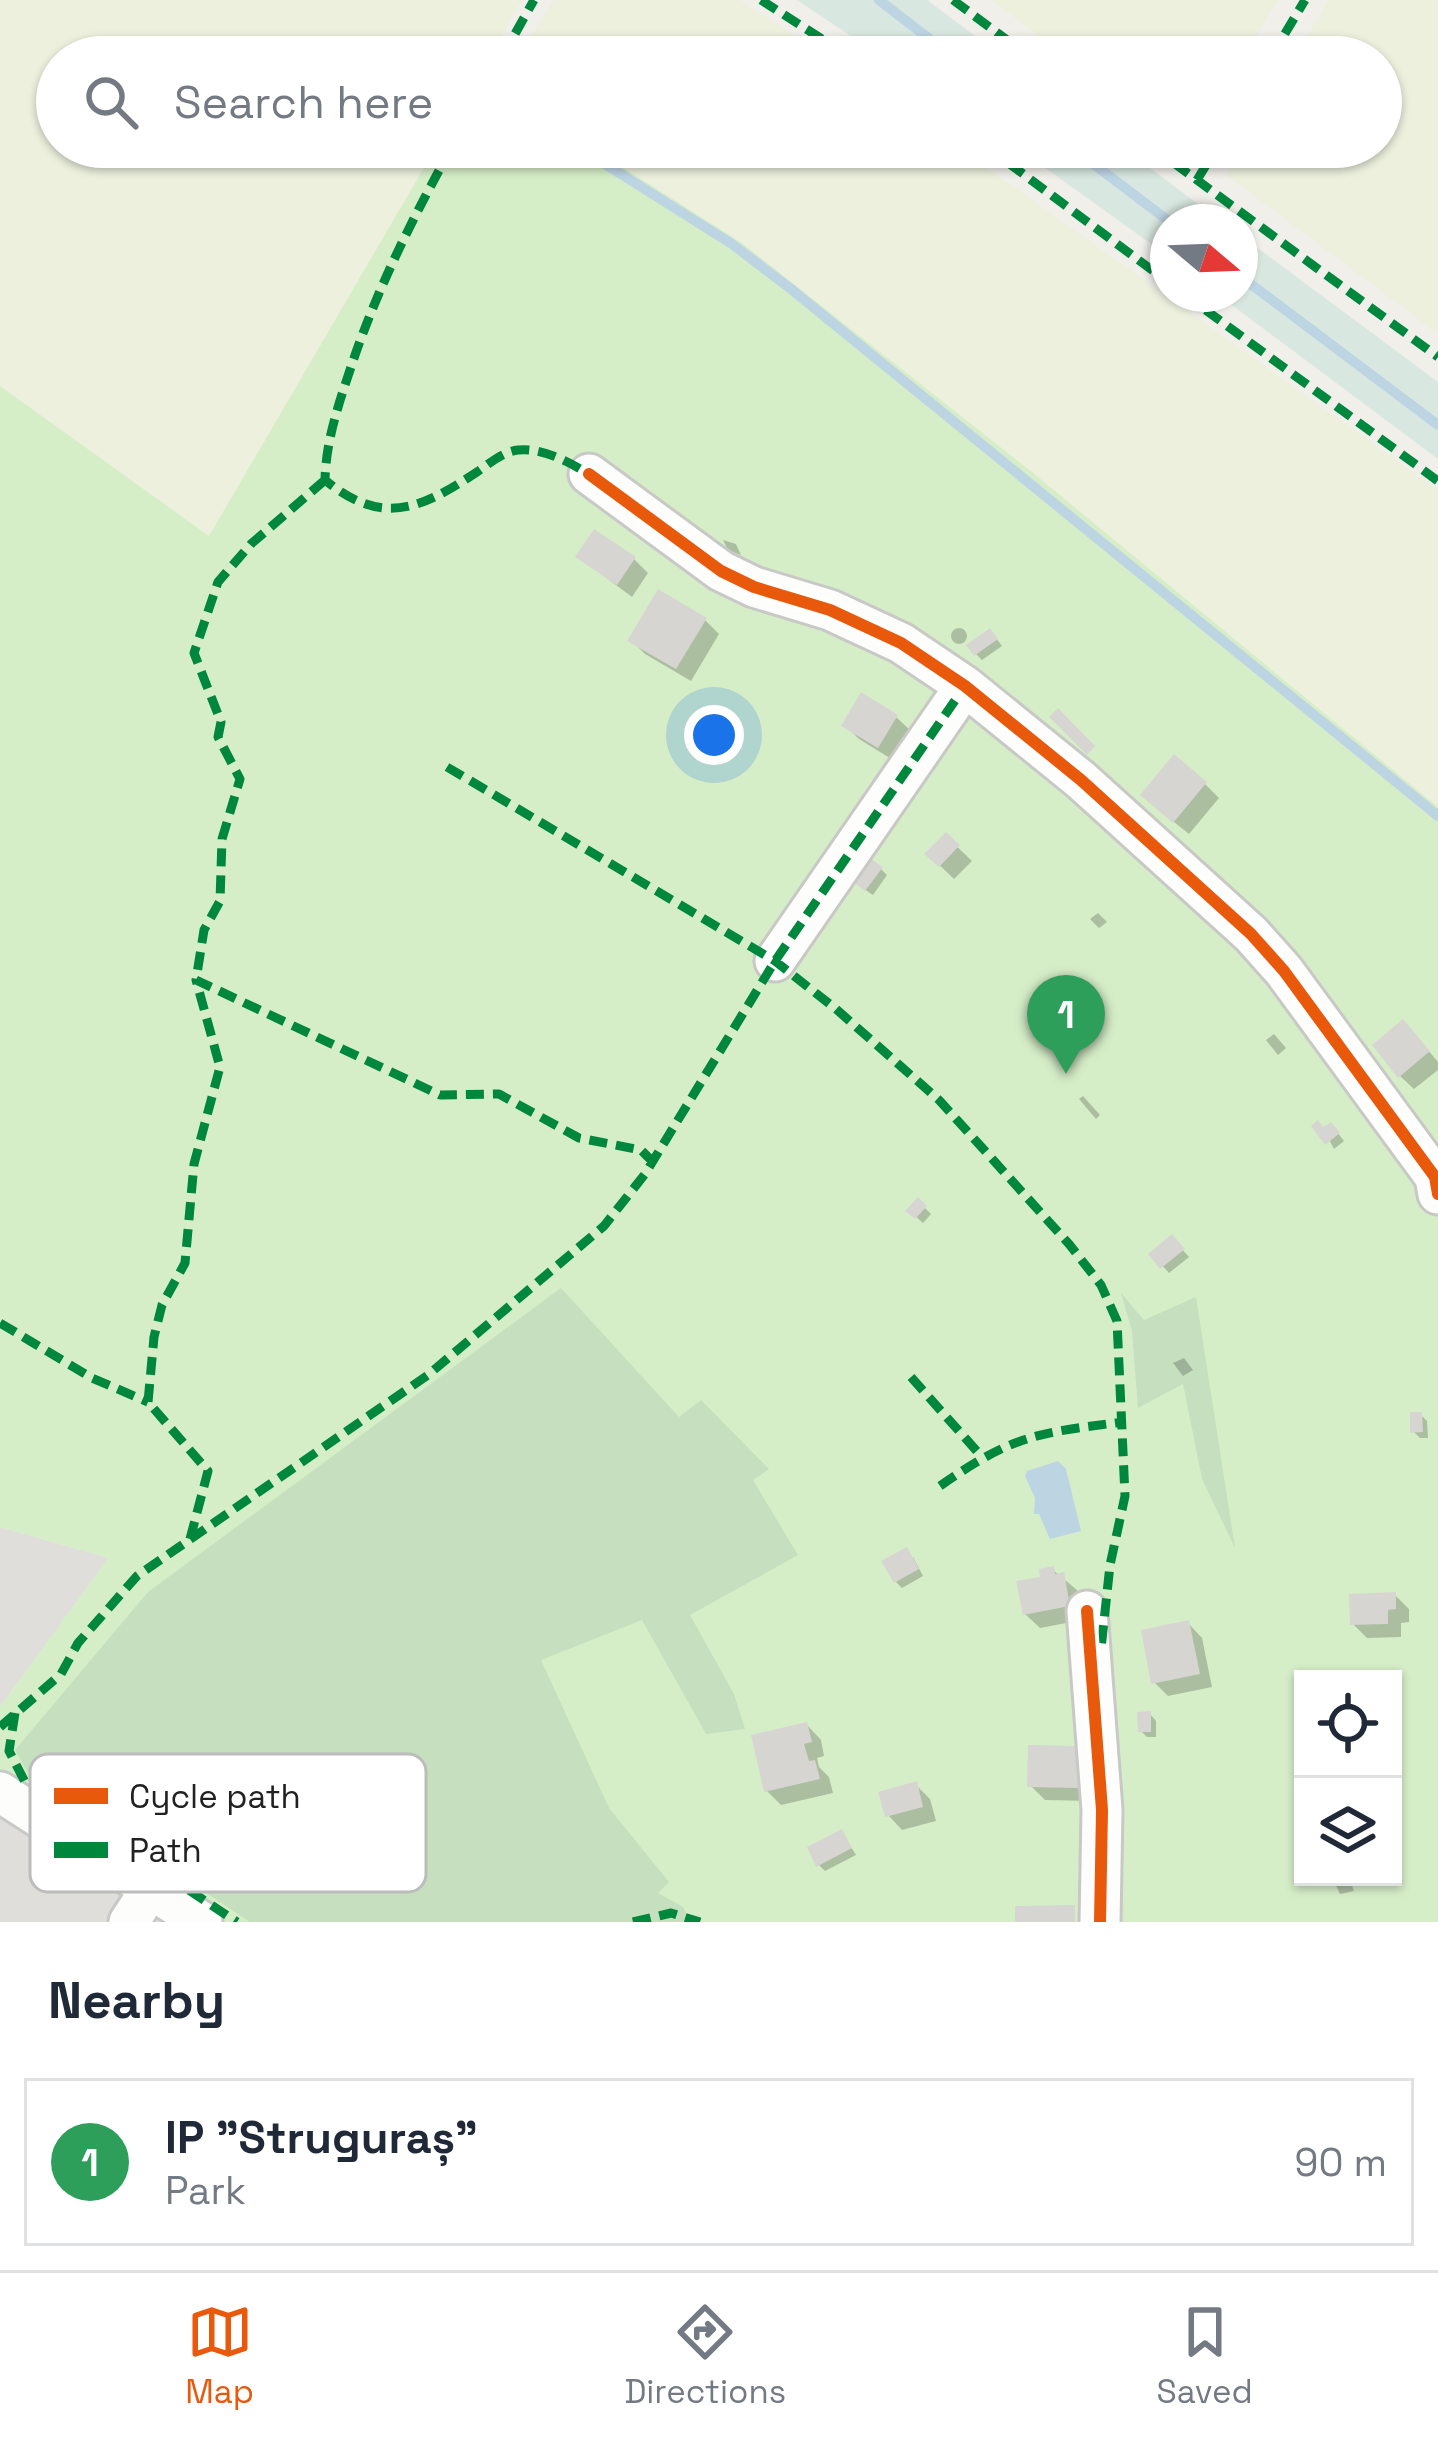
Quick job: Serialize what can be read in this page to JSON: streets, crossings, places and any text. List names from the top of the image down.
{
  "legend": ["Cycle path", "Path"],
  "north": "right",
  "page": {
    "search": "Search here",
    "pins": "1",
    "heading": "Nearby",
    "list": [
      {
        "mark": "1",
        "name": "IP \"Struguraș\"",
        "note": "Park",
        "value": "90 m"
      }
    ],
    "nav": ["Map", "Directions", "Saved"]
  }
}
